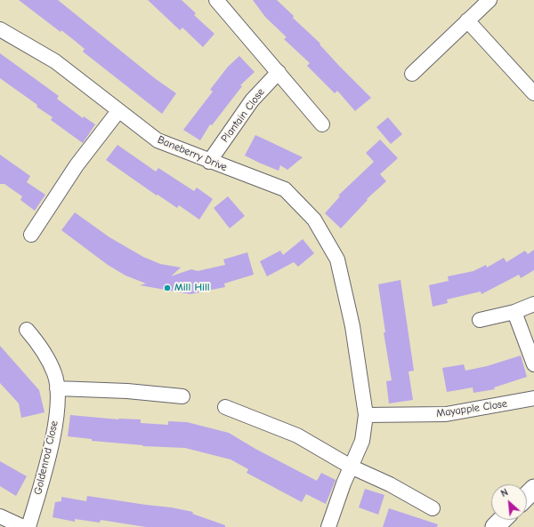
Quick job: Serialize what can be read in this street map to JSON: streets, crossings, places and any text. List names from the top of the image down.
{
  "streets": {
    "street": [
      "Plantain Close",
      "Baneberry Drive",
      "Mayapple Close",
      "Goldenrod Close"
    ]
  },
  "crossings": [
    ["Plantain Close", "Baneberry Drive"],
    ["Baneberry Drive", "Mayapple Close"]
  ],
  "places": ["Mill Hill"],
  "north": "top left"
}
